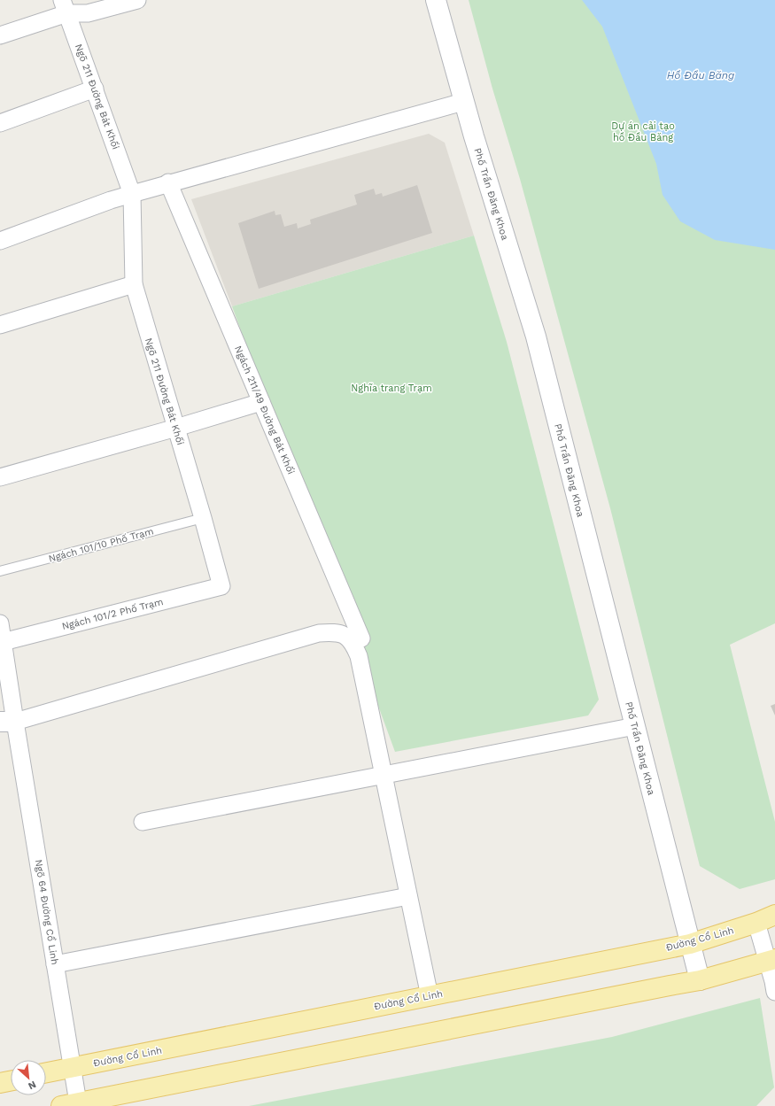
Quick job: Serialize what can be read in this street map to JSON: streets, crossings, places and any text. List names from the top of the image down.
{
  "streets": {
    "main road": ["Đường Cổ Linh"],
    "street": [
      "Ngõ 211 Đường Bát Khối",
      "Phố Trần Đăng Khoa",
      "Ngách 211/49 Đường Bát Khối",
      "Ngách 101/2 Phố Trạm",
      "Ngõ 64 Đường Cổ Linh"
    ],
    "lane": ["Ngách 101/10 Phố Trạm"]
  },
  "crossings": [
    ["Ngõ 211 Đường Bát Khối", "Ngách 101/10 Phố Trạm"],
    ["Ngõ 211 Đường Bát Khối", "Ngách 101/2 Phố Trạm"],
    ["Phố Trần Đăng Khoa", "Đường Cổ Linh"],
    ["Ngách 101/2 Phố Trạm", "Ngõ 64 Đường Cổ Linh"],
    ["Ngõ 64 Đường Cổ Linh", "Đường Cổ Linh"]
  ],
  "water": ["Hồ Đầu Băng"],
  "parks": ["Dự án cải tạo hồ Đầu Băng", "Nghĩa trang Trạm"],
  "north": "bottom right"
}
